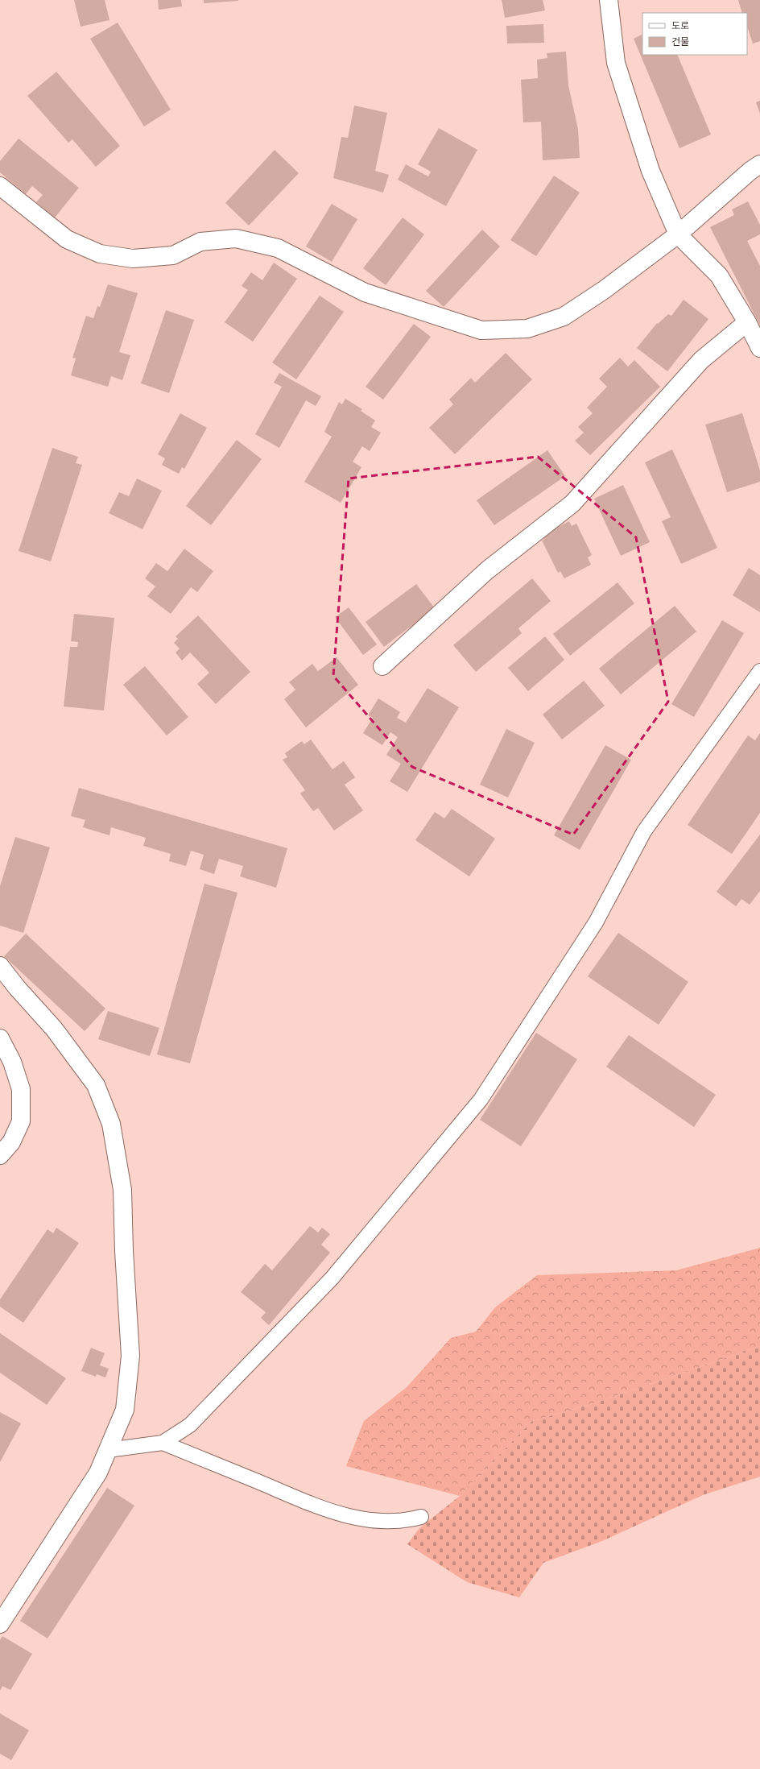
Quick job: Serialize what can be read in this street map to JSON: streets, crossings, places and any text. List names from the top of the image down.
{
  "legend": ["도로", "건물"]
}
